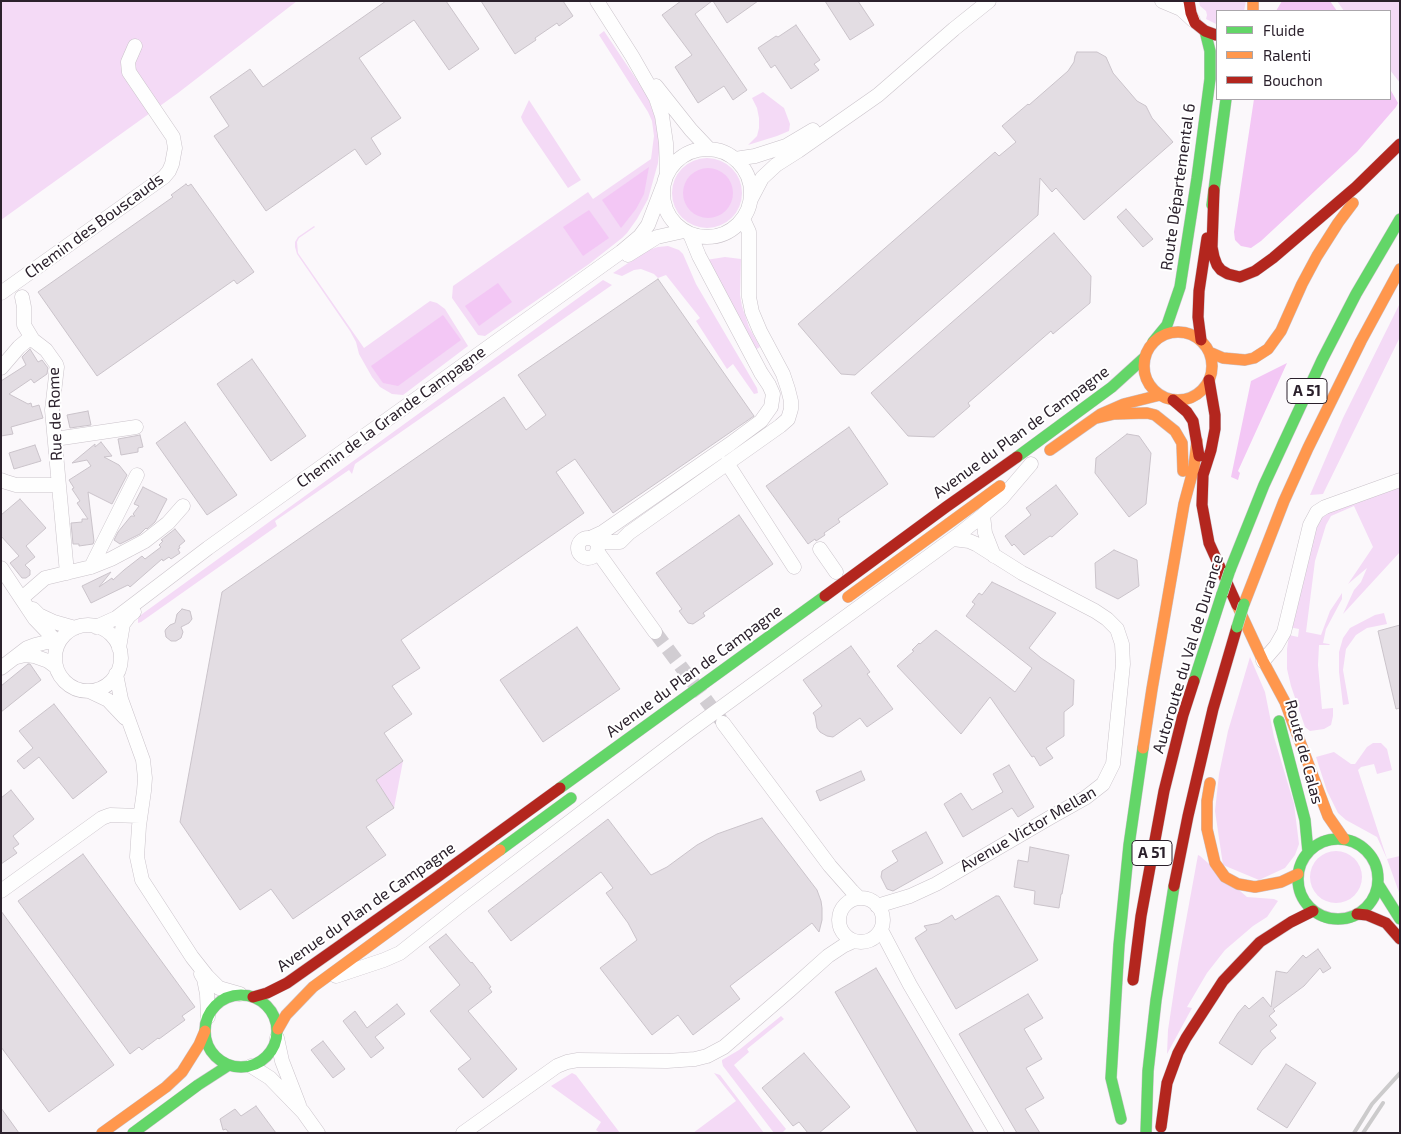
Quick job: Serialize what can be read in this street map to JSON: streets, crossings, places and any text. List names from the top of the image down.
{
  "streets": {
    "main road": [
      "Route Départemental 6",
      "A 51",
      "Avenue du Plan de Campagne",
      "Autoroute du Val de Durance",
      "Route de Calas"
    ],
    "street": [
      "Chemin des Bouscauds",
      "Rue de Rome",
      "Chemin de la Grande Campagne",
      "Avenue Victor Mellan"
    ]
  },
  "crossings": [
    ["Route Départemental 6", "Avenue du Plan de Campagne"],
    ["Route Départemental 6", "Route de Calas"],
    ["Avenue du Plan de Campagne", "Route de Calas"]
  ],
  "legend": ["Fluide", "Ralenti", "Bouchon"]
}
